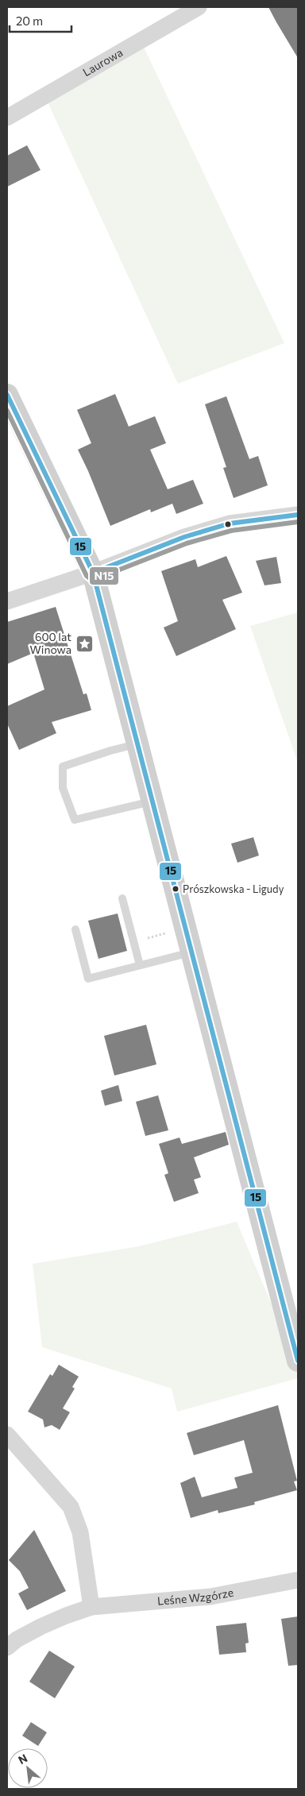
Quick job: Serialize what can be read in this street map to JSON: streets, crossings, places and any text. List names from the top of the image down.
{
  "streets": {
    "street": ["Laurowa", "Leśne Wzgórze"]
  },
  "places": {
    "place": ["600 lat Winowa"],
    "other": ["Prószkowska - Ligudy"]
  },
  "lines": ["transit line 15", "transit line N15"],
  "scale_bar": "20 m",
  "north": "top left"
}
